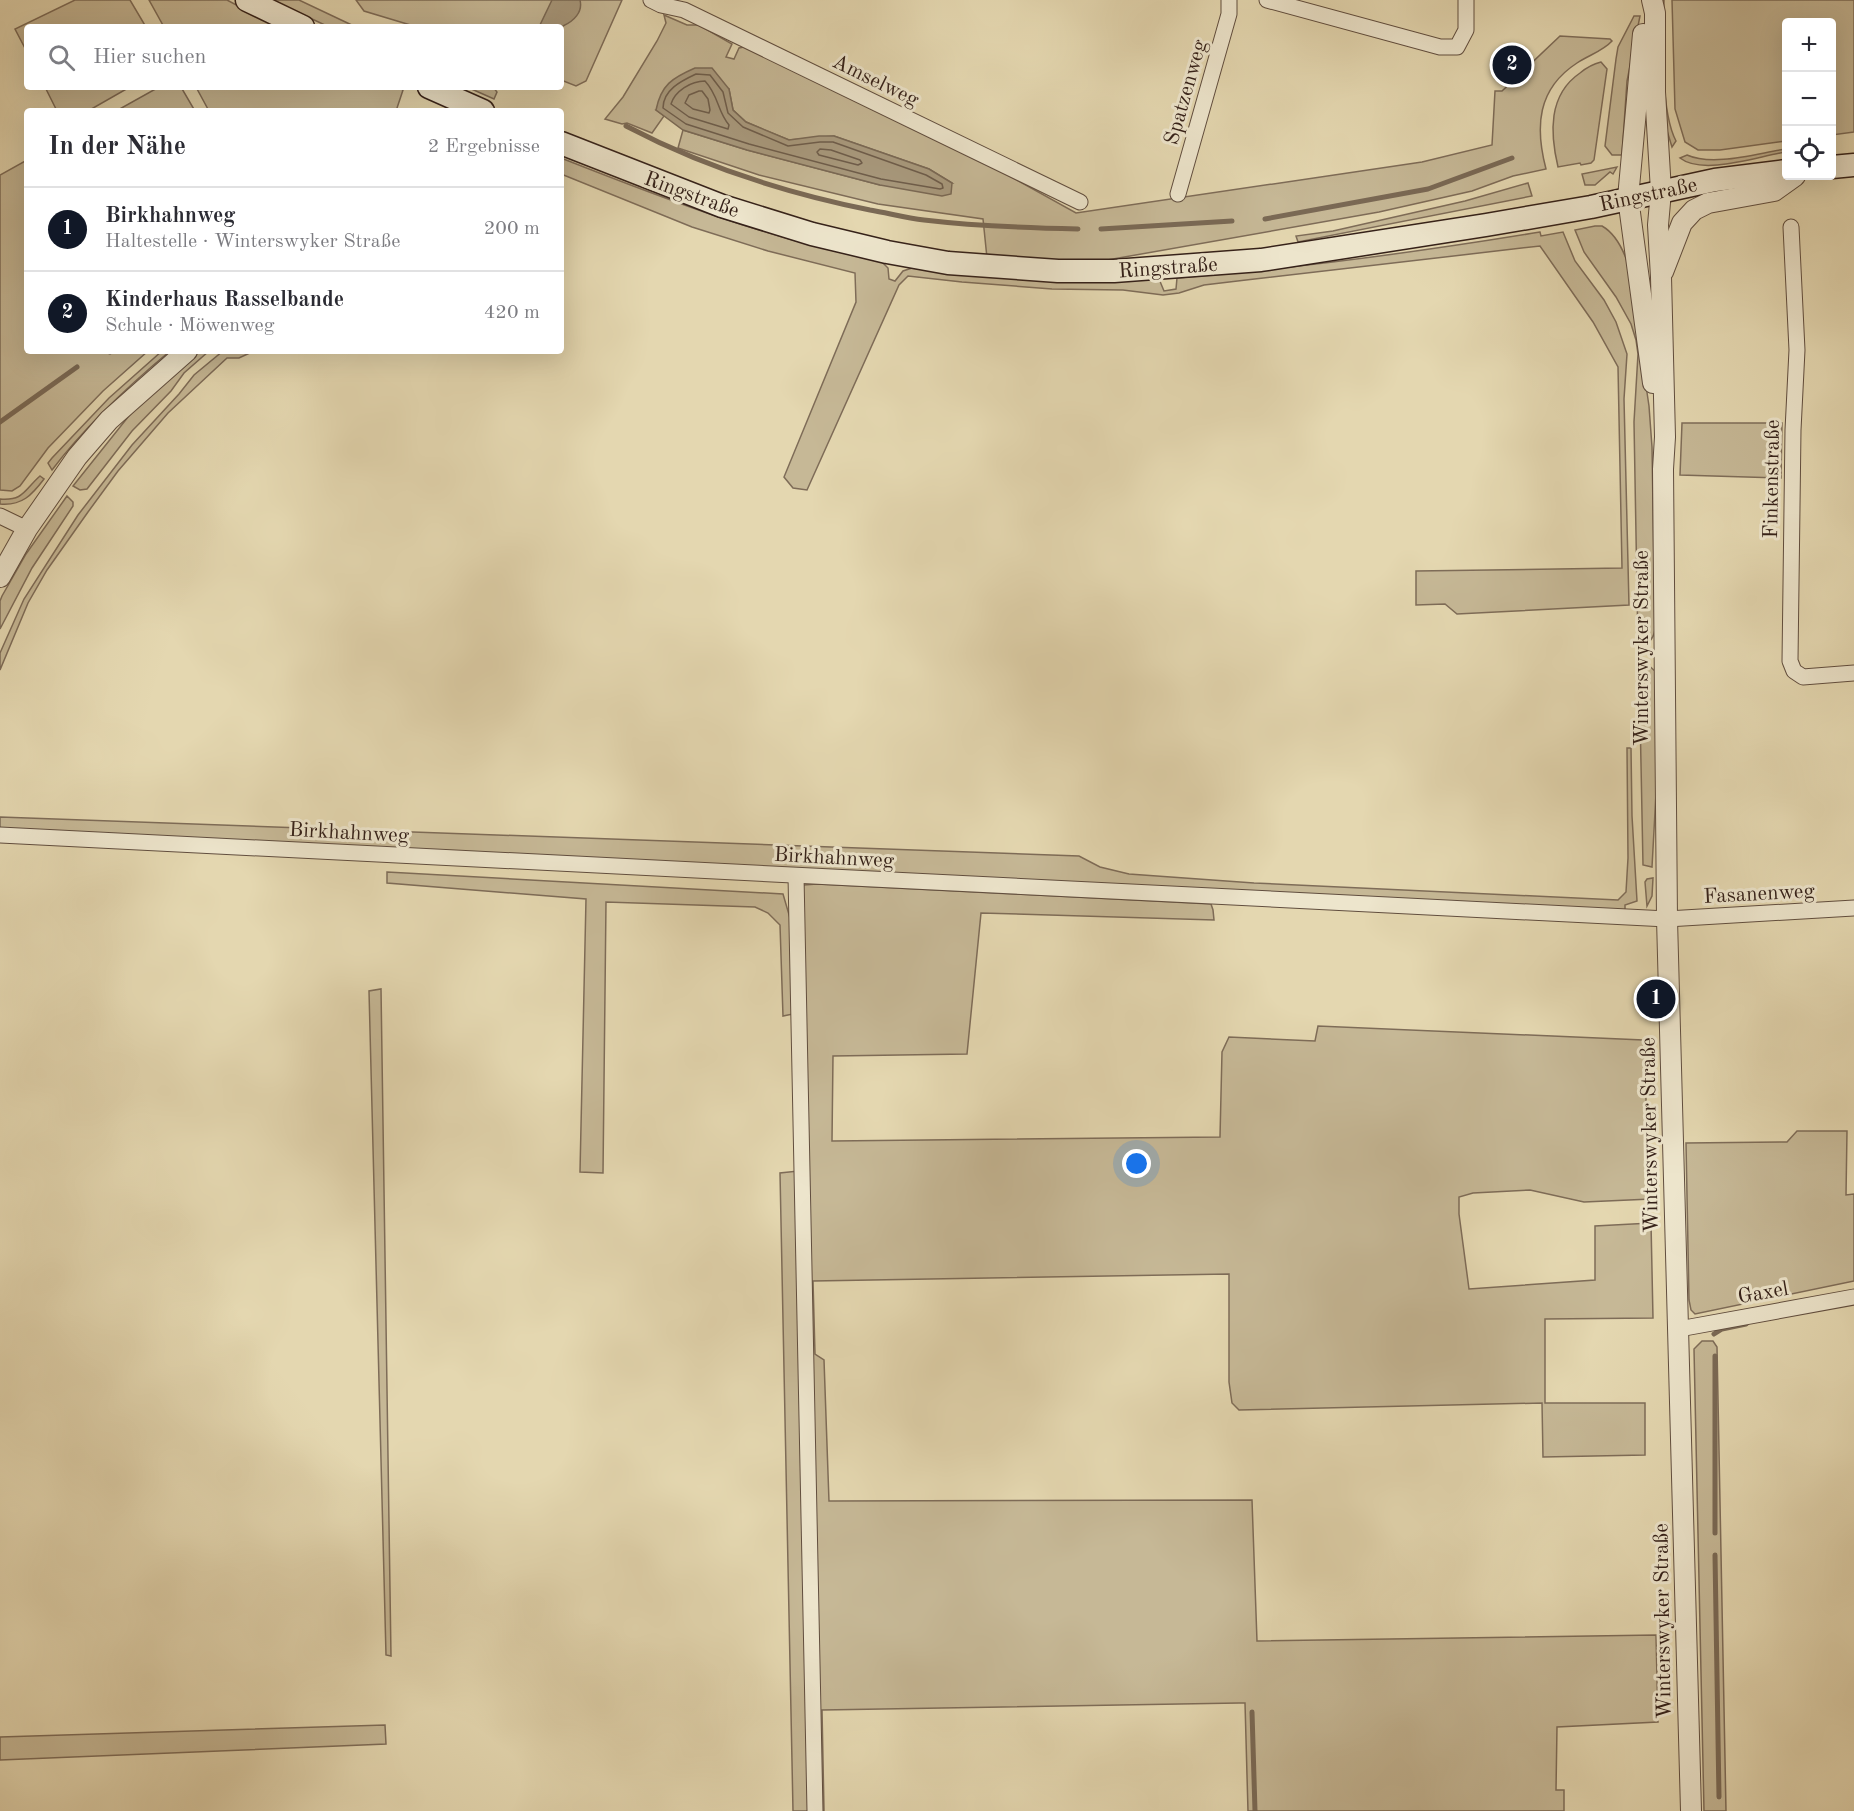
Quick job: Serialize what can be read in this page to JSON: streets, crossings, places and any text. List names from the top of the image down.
{
  "streets": {
    "main road": ["Ringstraße"],
    "street": [
      "Amselweg",
      "Spatzenweg",
      "Finkenstraße",
      "Winterswyker Straße",
      "Birkhahnweg",
      "Fasanenweg",
      "Gaxel"
    ]
  },
  "crossings": [
    ["Ringstraße", "Winterswyker Straße"],
    ["Winterswyker Straße", "Birkhahnweg"],
    ["Winterswyker Straße", "Fasanenweg"],
    ["Winterswyker Straße", "Gaxel"],
    ["Birkhahnweg", "Fasanenweg"]
  ],
  "page": {
    "map_buttons": ["+", "−"],
    "search": "Hier suchen",
    "pins": ["2", "1"],
    "heading": ["In der Nähe", "2 Ergebnisse"],
    "list": [
      {
        "mark": "1",
        "name": "Birkhahnweg",
        "note": "Haltestelle · Winterswyker Straße",
        "value": "200 m"
      },
      {
        "mark": "2",
        "name": "Kinderhaus Rasselbande",
        "note": "Schule · Möwenweg",
        "value": "420 m"
      }
    ]
  }
}
